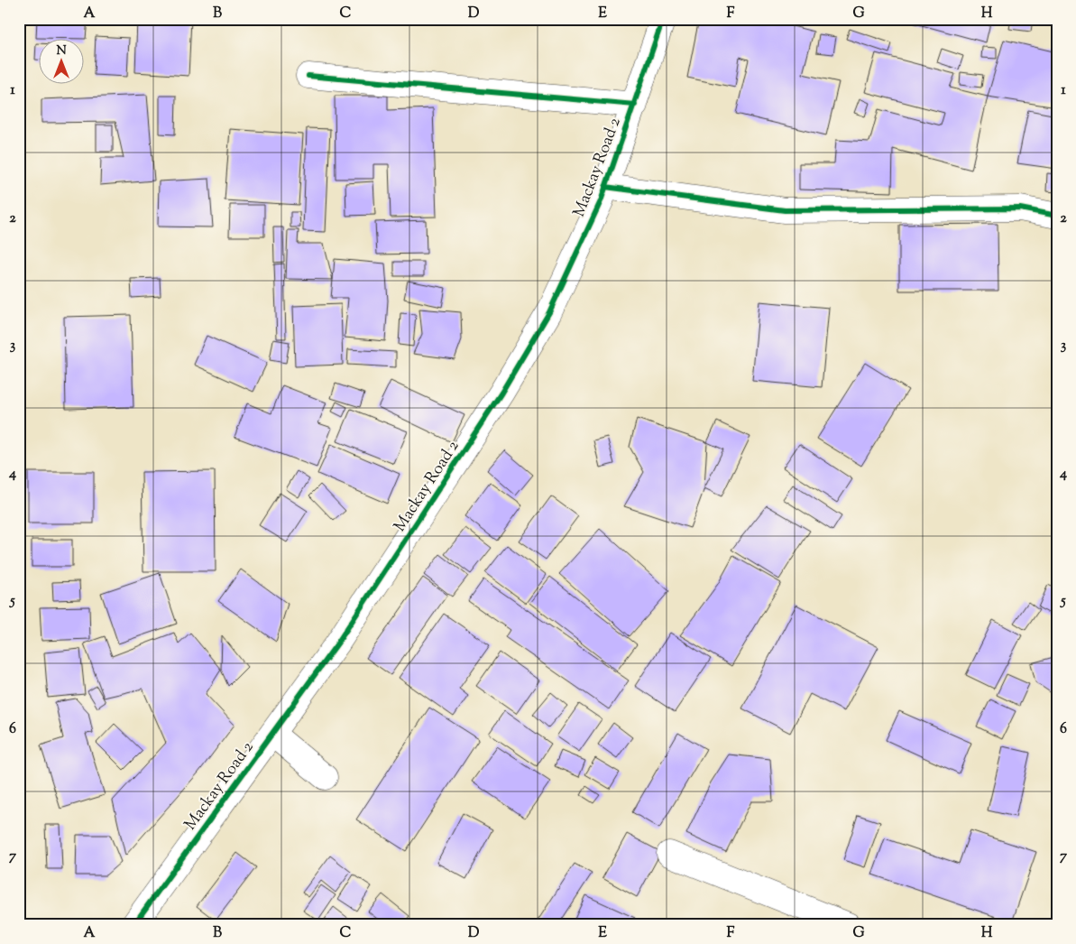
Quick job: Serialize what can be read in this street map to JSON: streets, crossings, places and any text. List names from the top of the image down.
{
  "streets": {
    "street": ["Mackay Road 2"]
  },
  "north": "top",
  "grid": {
    "columns": [
      "A",
      "B",
      "C",
      "D",
      "E",
      "F",
      "G",
      "H"
    ],
    "rows": [
      "1",
      "2",
      "3",
      "4",
      "5",
      "6",
      "7"
    ]
  }
}
